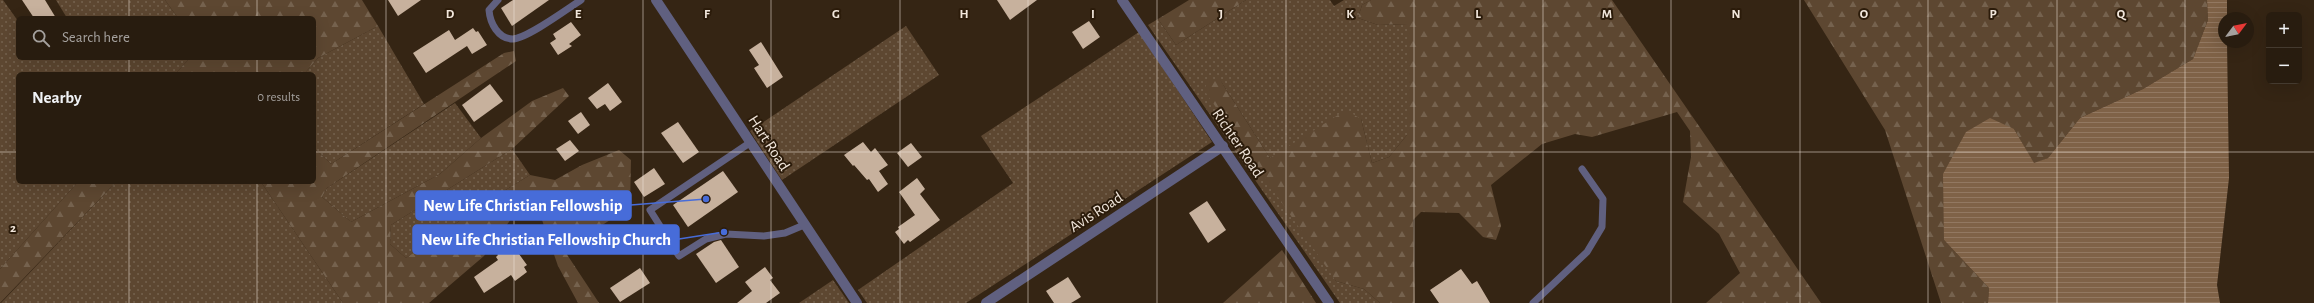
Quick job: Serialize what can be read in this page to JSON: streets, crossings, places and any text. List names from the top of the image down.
{
  "streets": {
    "street": ["Hart Road", "Richter Road", "Avis Road"]
  },
  "crossings": [
    ["Richter Road", "Avis Road"]
  ],
  "places": ["New Life Christian Fellowship", "New Life Christian Fellowship Church"],
  "north": "top right",
  "page": {
    "map_buttons": ["+", "−"],
    "search": "Search here",
    "heading": ["Nearby", "0 results"]
  },
  "grid": {
    "columns": [
      "D",
      "E",
      "F",
      "G",
      "H",
      "I",
      "J",
      "K",
      "L",
      "M",
      "N",
      "O",
      "P",
      "Q"
    ],
    "rows": ["2"]
  }
}
